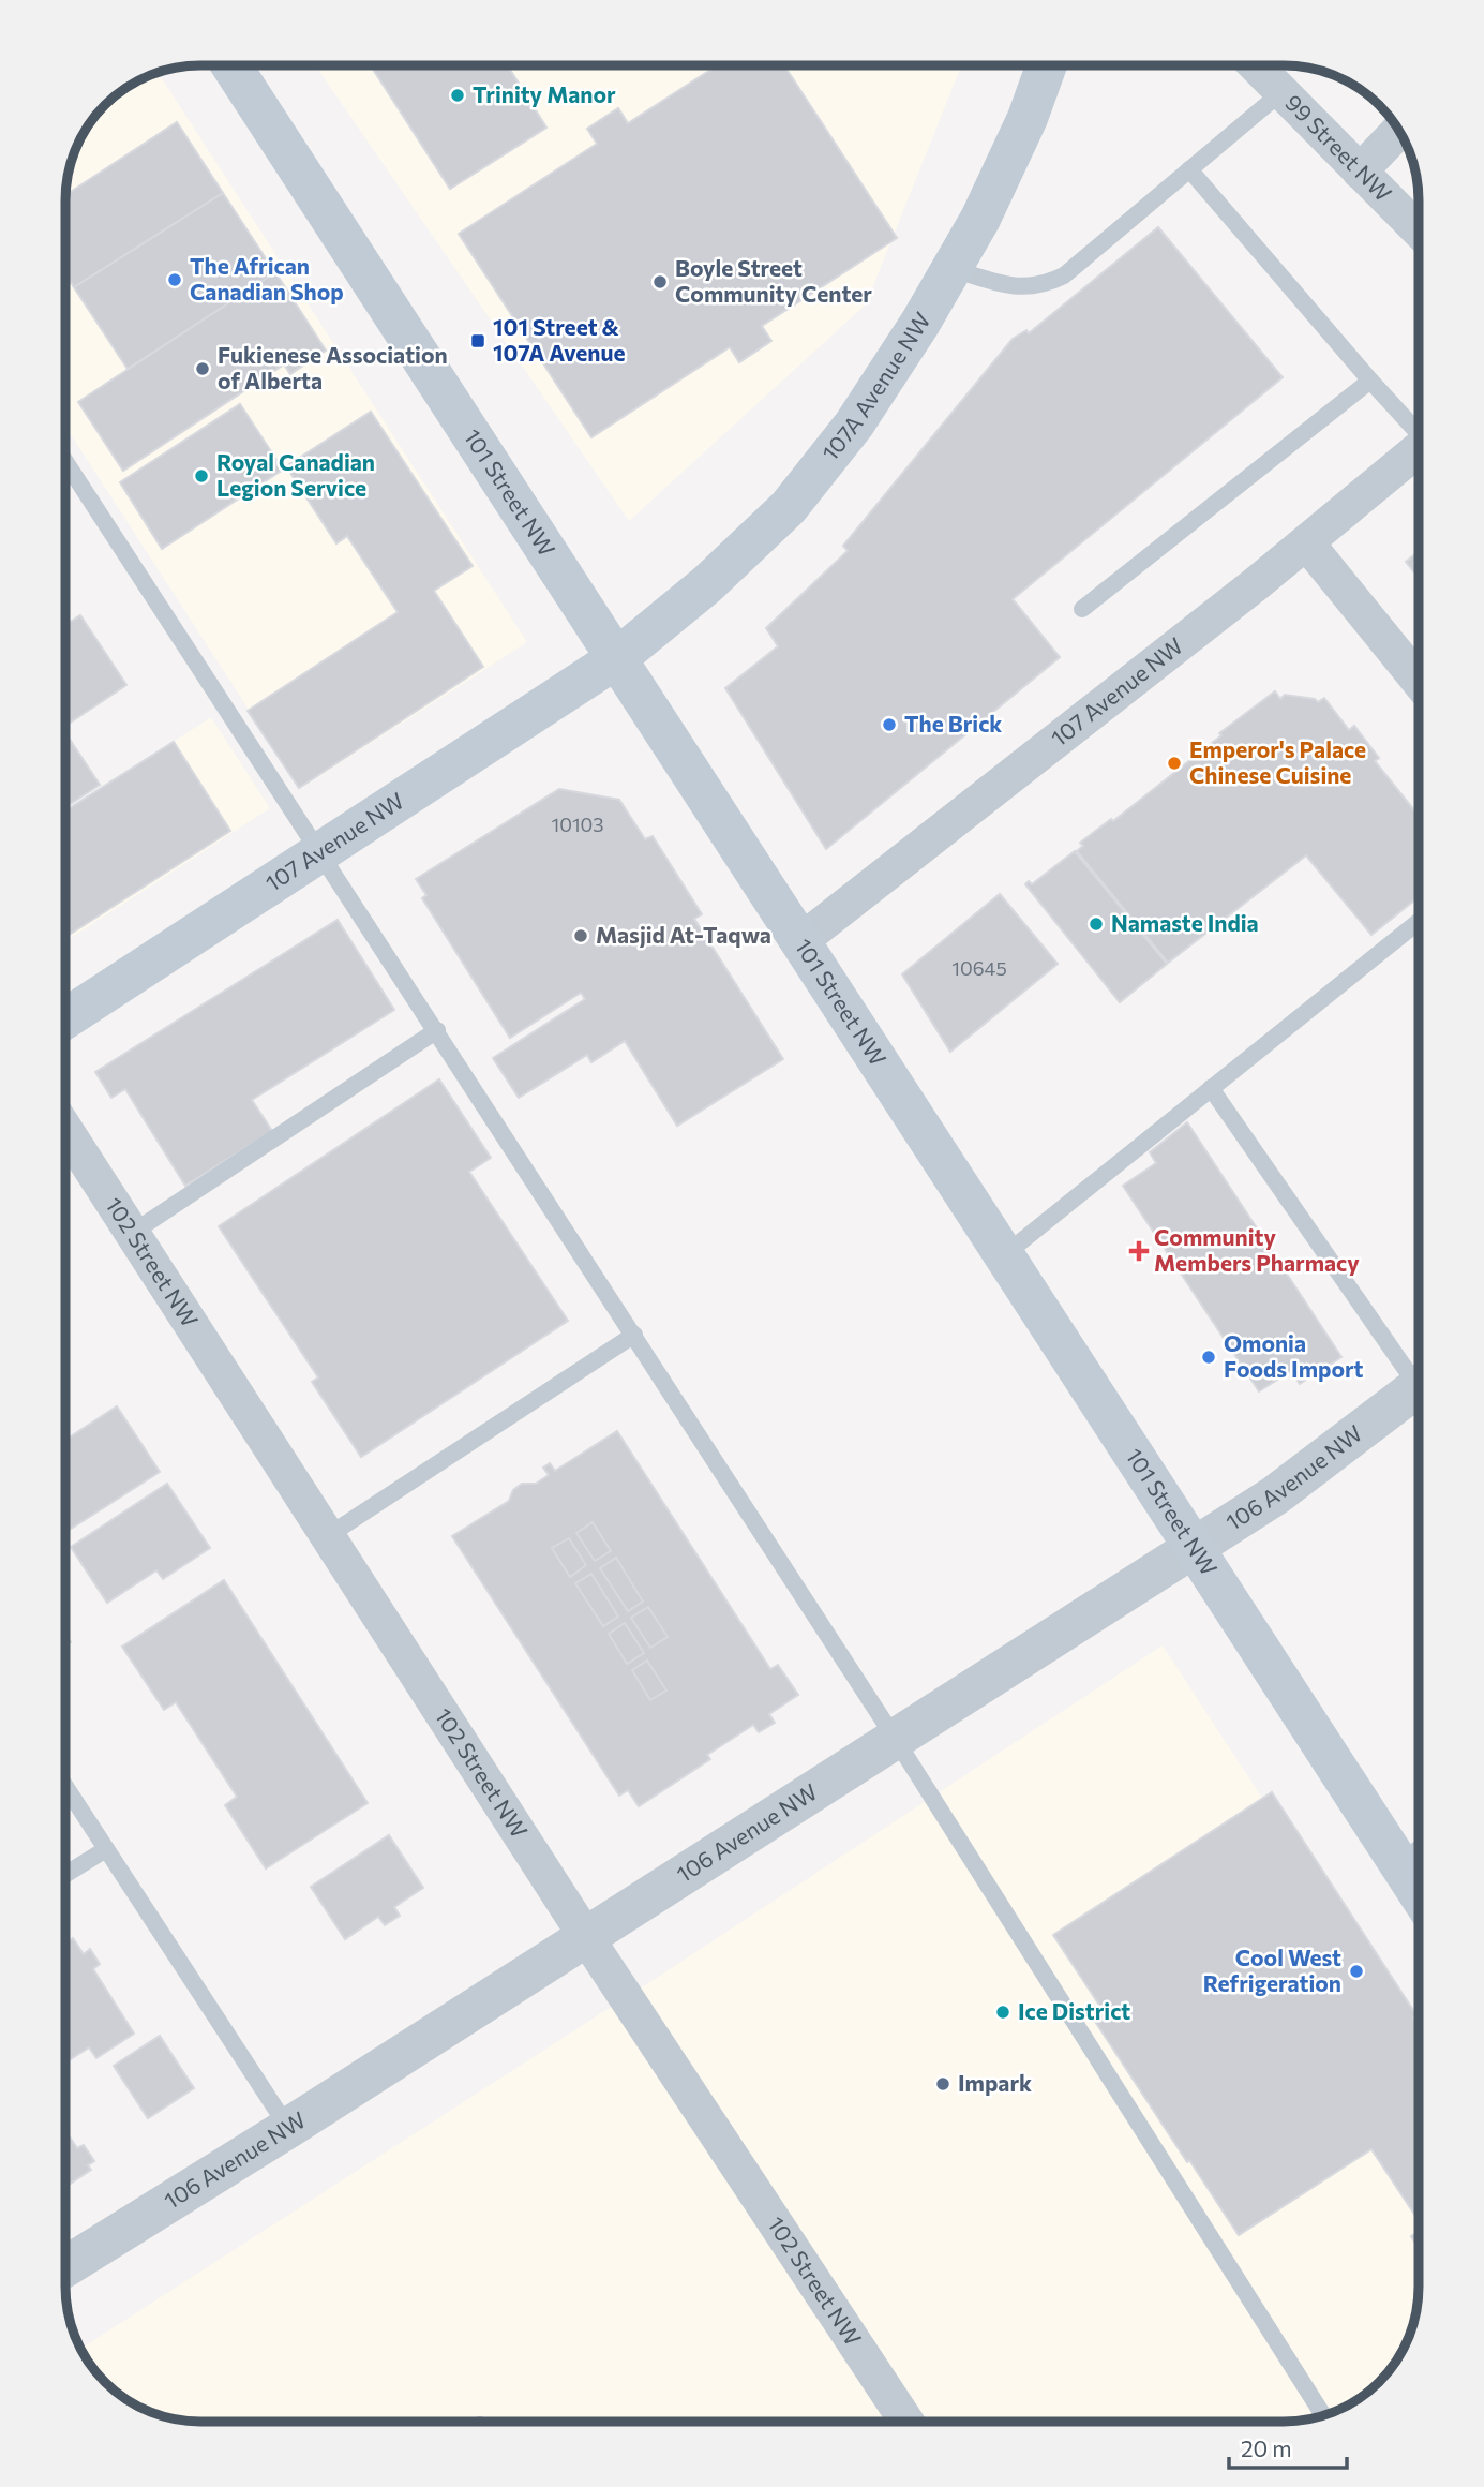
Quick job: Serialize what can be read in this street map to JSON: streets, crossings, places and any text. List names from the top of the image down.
{
  "streets": {
    "main road": ["107A Avenue NW", "101 Street NW", "107 Avenue NW"],
    "street": ["99 Street NW", "102 Street NW", "106 Avenue NW"]
  },
  "crossings": [
    ["107A Avenue NW", "101 Street NW"],
    ["107A Avenue NW", "107 Avenue NW"],
    ["101 Street NW", "107 Avenue NW"],
    ["101 Street NW", "106 Avenue NW"],
    ["102 Street NW", "106 Avenue NW"]
  ],
  "places": {
    "other": [
      "Trinity Manor",
      "The African Canadian Shop",
      "Boyle Street Community Center",
      "Fukienese Association of Alberta",
      "Royal Canadian Legion Service",
      "The Brick",
      "Emperor's Palace Chinese Cuisine",
      "Namaste India",
      "Masjid At-Taqwa",
      "Omonia Foods Import",
      "Cool West Refrigeration",
      "Ice District",
      "Impark"
    ],
    "transit": ["101 Street & 107A Avenue"],
    "health": ["Community Members Pharmacy"]
  },
  "house_numbers": ["10103", "10645"],
  "scale_bar": "20 m"
}
